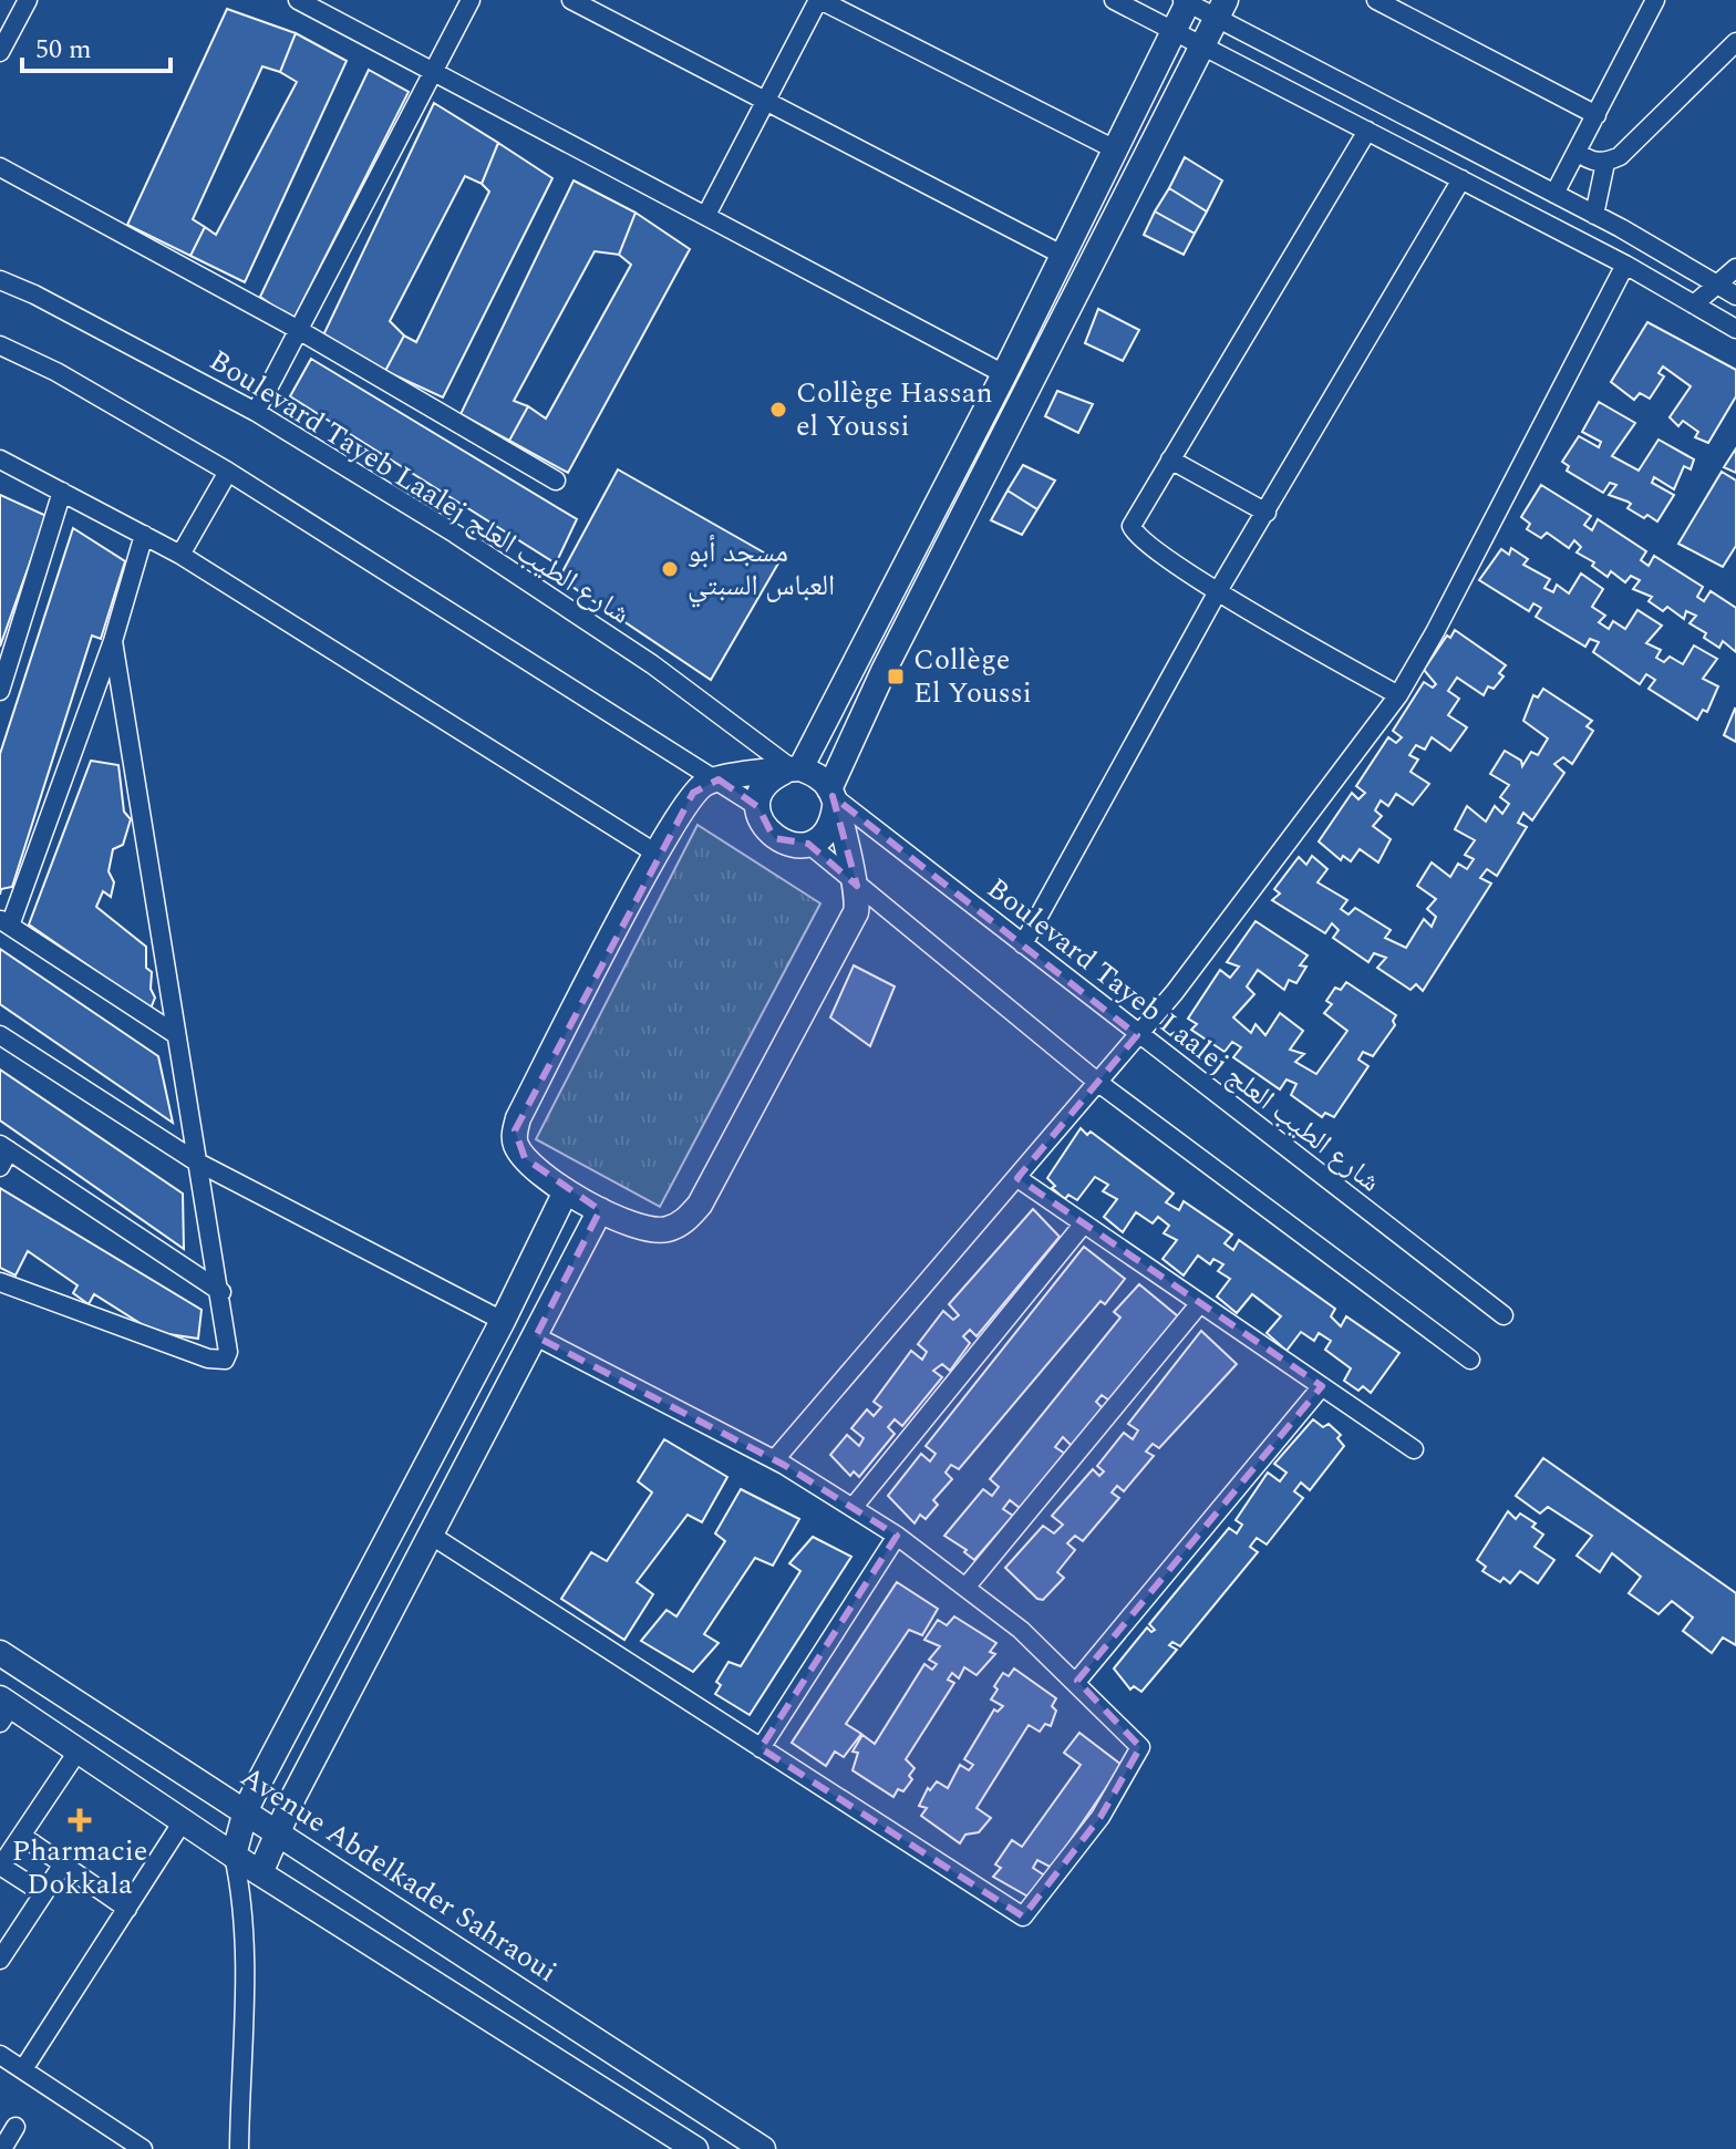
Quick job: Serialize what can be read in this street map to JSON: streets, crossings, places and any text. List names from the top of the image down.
{
  "streets": {
    "street": ["Boulevard Tayeb Laalej شارع الطيب العلج", "Avenue Abdelkader Sahraoui"]
  },
  "places": {
    "other": ["Collège Hassan el Youssi", "مسجد أبو العباس السبتي"],
    "transit": ["Collège El Youssi"],
    "health": ["Pharmacie Dokkala"]
  },
  "scale_bar": "50 m"
}
